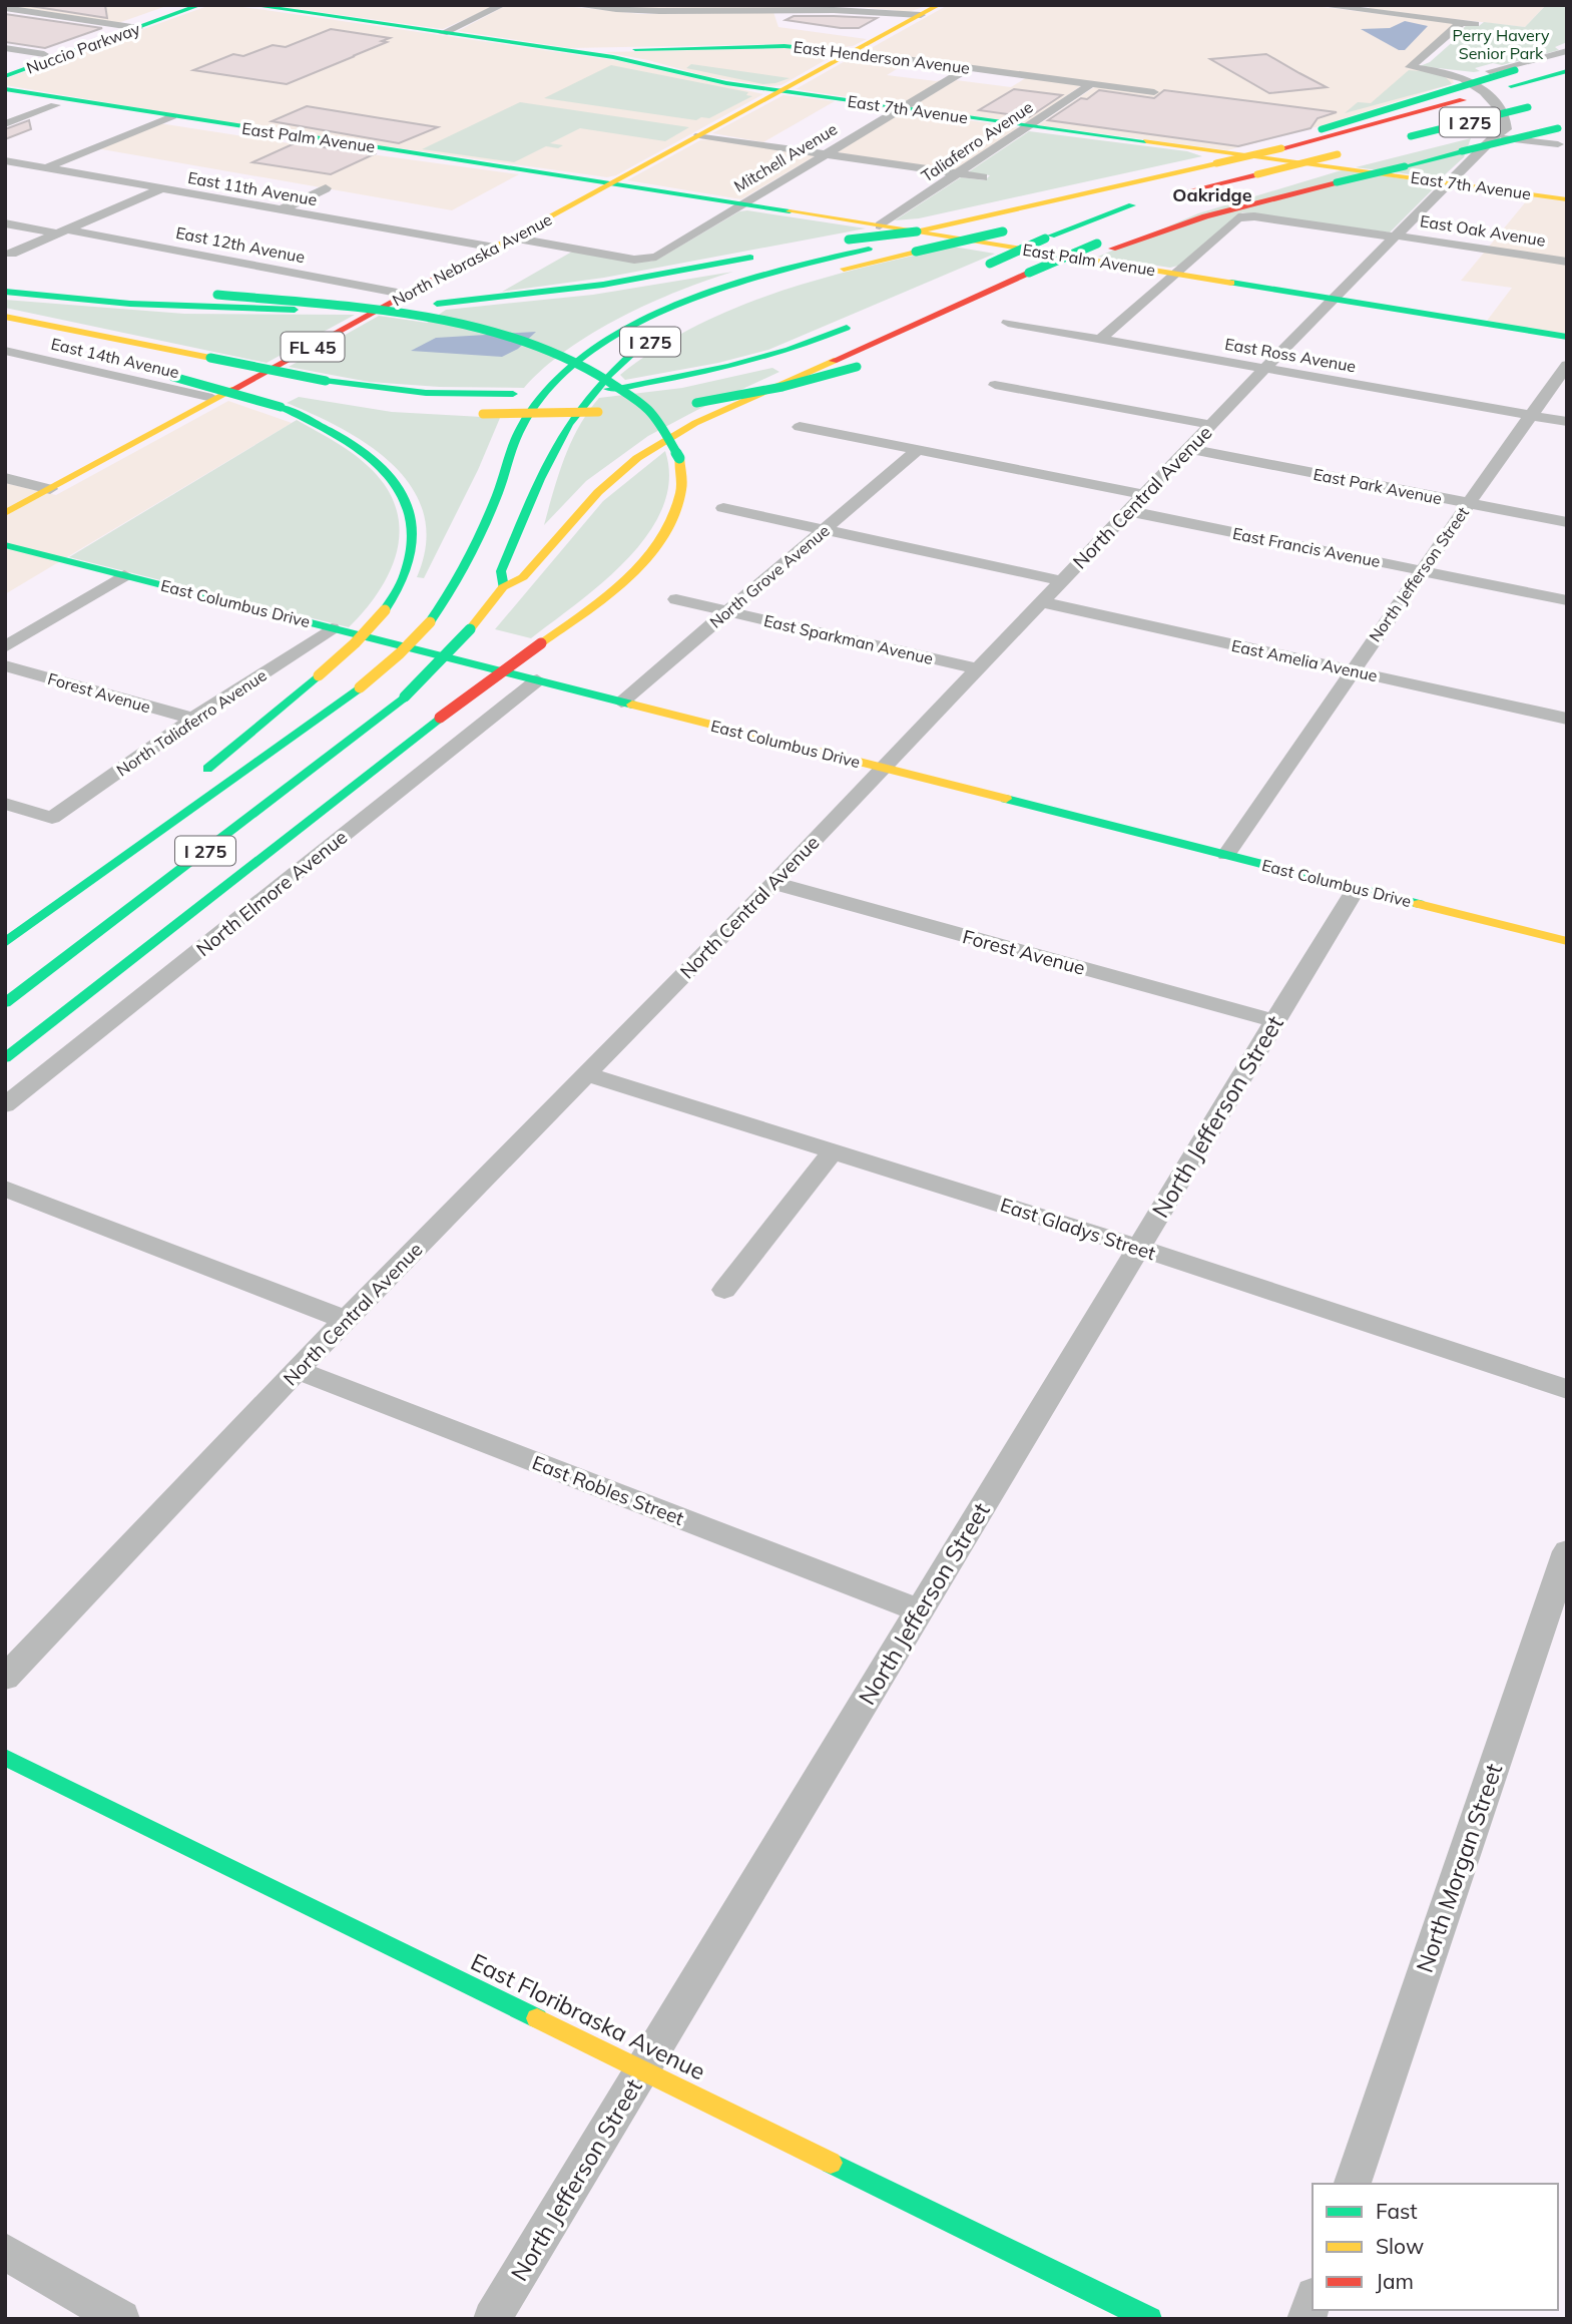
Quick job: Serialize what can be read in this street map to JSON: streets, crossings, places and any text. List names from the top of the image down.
{
  "streets": {
    "main road": [
      "Nuccio Parkway",
      "East Henderson Avenue",
      "East 7th Avenue",
      "I 275",
      "East Palm Avenue",
      "North Nebraska Avenue",
      "FL 45",
      "East Columbus Drive",
      "East Floribraska Avenue"
    ],
    "street": [
      "Taliaferro Avenue",
      "Mitchell Avenue",
      "East 11th Avenue",
      "East Oak Avenue",
      "East 12th Avenue",
      "East Ross Avenue",
      "East 14th Avenue",
      "East Park Avenue",
      "North Central Avenue",
      "East Francis Avenue",
      "North Jefferson Street",
      "North Grove Avenue",
      "East Sparkman Avenue",
      "East Amelia Avenue",
      "Forest Avenue",
      "North Taliaferro Avenue",
      "North Elmore Avenue",
      "East Gladys Street",
      "East Robles Street",
      "North Morgan Street"
    ]
  },
  "crossings": [
    ["East Henderson Avenue", "East 7th Avenue"],
    ["East Henderson Avenue", "Taliaferro Avenue"],
    ["East Henderson Avenue", "Mitchell Avenue"],
    ["East Henderson Avenue", "North Nebraska Avenue"],
    ["East 7th Avenue", "Taliaferro Avenue"],
    ["East 7th Avenue", "Mitchell Avenue"],
    ["East 7th Avenue", "North Nebraska Avenue"],
    ["East 7th Avenue", "North Central Avenue"],
    ["East Palm Avenue", "Taliaferro Avenue"],
    ["East Palm Avenue", "Mitchell Avenue"],
    ["East Palm Avenue", "East Oak Avenue"],
    ["East Palm Avenue", "North Nebraska Avenue"],
    ["East Palm Avenue", "North Central Avenue"],
    ["Mitchell Avenue", "North Nebraska Avenue"],
    ["East 11th Avenue", "North Nebraska Avenue"],
    ["East Oak Avenue", "North Central Avenue"],
    ["East 12th Avenue", "North Nebraska Avenue"],
    ["North Nebraska Avenue", "East 14th Avenue"],
    ["East Ross Avenue", "North Central Avenue"],
    ["East Ross Avenue", "North Jefferson Street"],
    ["East Park Avenue", "North Central Avenue"],
    ["East Park Avenue", "North Jefferson Street"],
    ["North Central Avenue", "East Francis Avenue"],
    ["North Central Avenue", "East Columbus Drive"],
    ["North Central Avenue", "East Sparkman Avenue"],
    ["North Central Avenue", "East Amelia Avenue"],
    ["North Central Avenue", "Forest Avenue"],
    ["North Central Avenue", "East Gladys Street"],
    ["North Central Avenue", "East Robles Street"],
    ["East Francis Avenue", "North Jefferson Street"],
    ["East Francis Avenue", "North Grove Avenue"],
    ["North Jefferson Street", "East Columbus Drive"],
    ["North Jefferson Street", "East Amelia Avenue"],
    ["North Jefferson Street", "Forest Avenue"],
    ["North Jefferson Street", "East Gladys Street"],
    ["North Jefferson Street", "East Robles Street"],
    ["North Jefferson Street", "East Floribraska Avenue"],
    ["North Grove Avenue", "East Columbus Drive"],
    ["North Grove Avenue", "East Sparkman Avenue"],
    ["East Columbus Drive", "North Taliaferro Avenue"],
    ["East Columbus Drive", "North Elmore Avenue"],
    ["Forest Avenue", "North Taliaferro Avenue"]
  ],
  "districts": ["Oakridge"],
  "parks": ["Perry Havery Senior Park"],
  "legend": ["Fast", "Slow", "Jam"]
}
